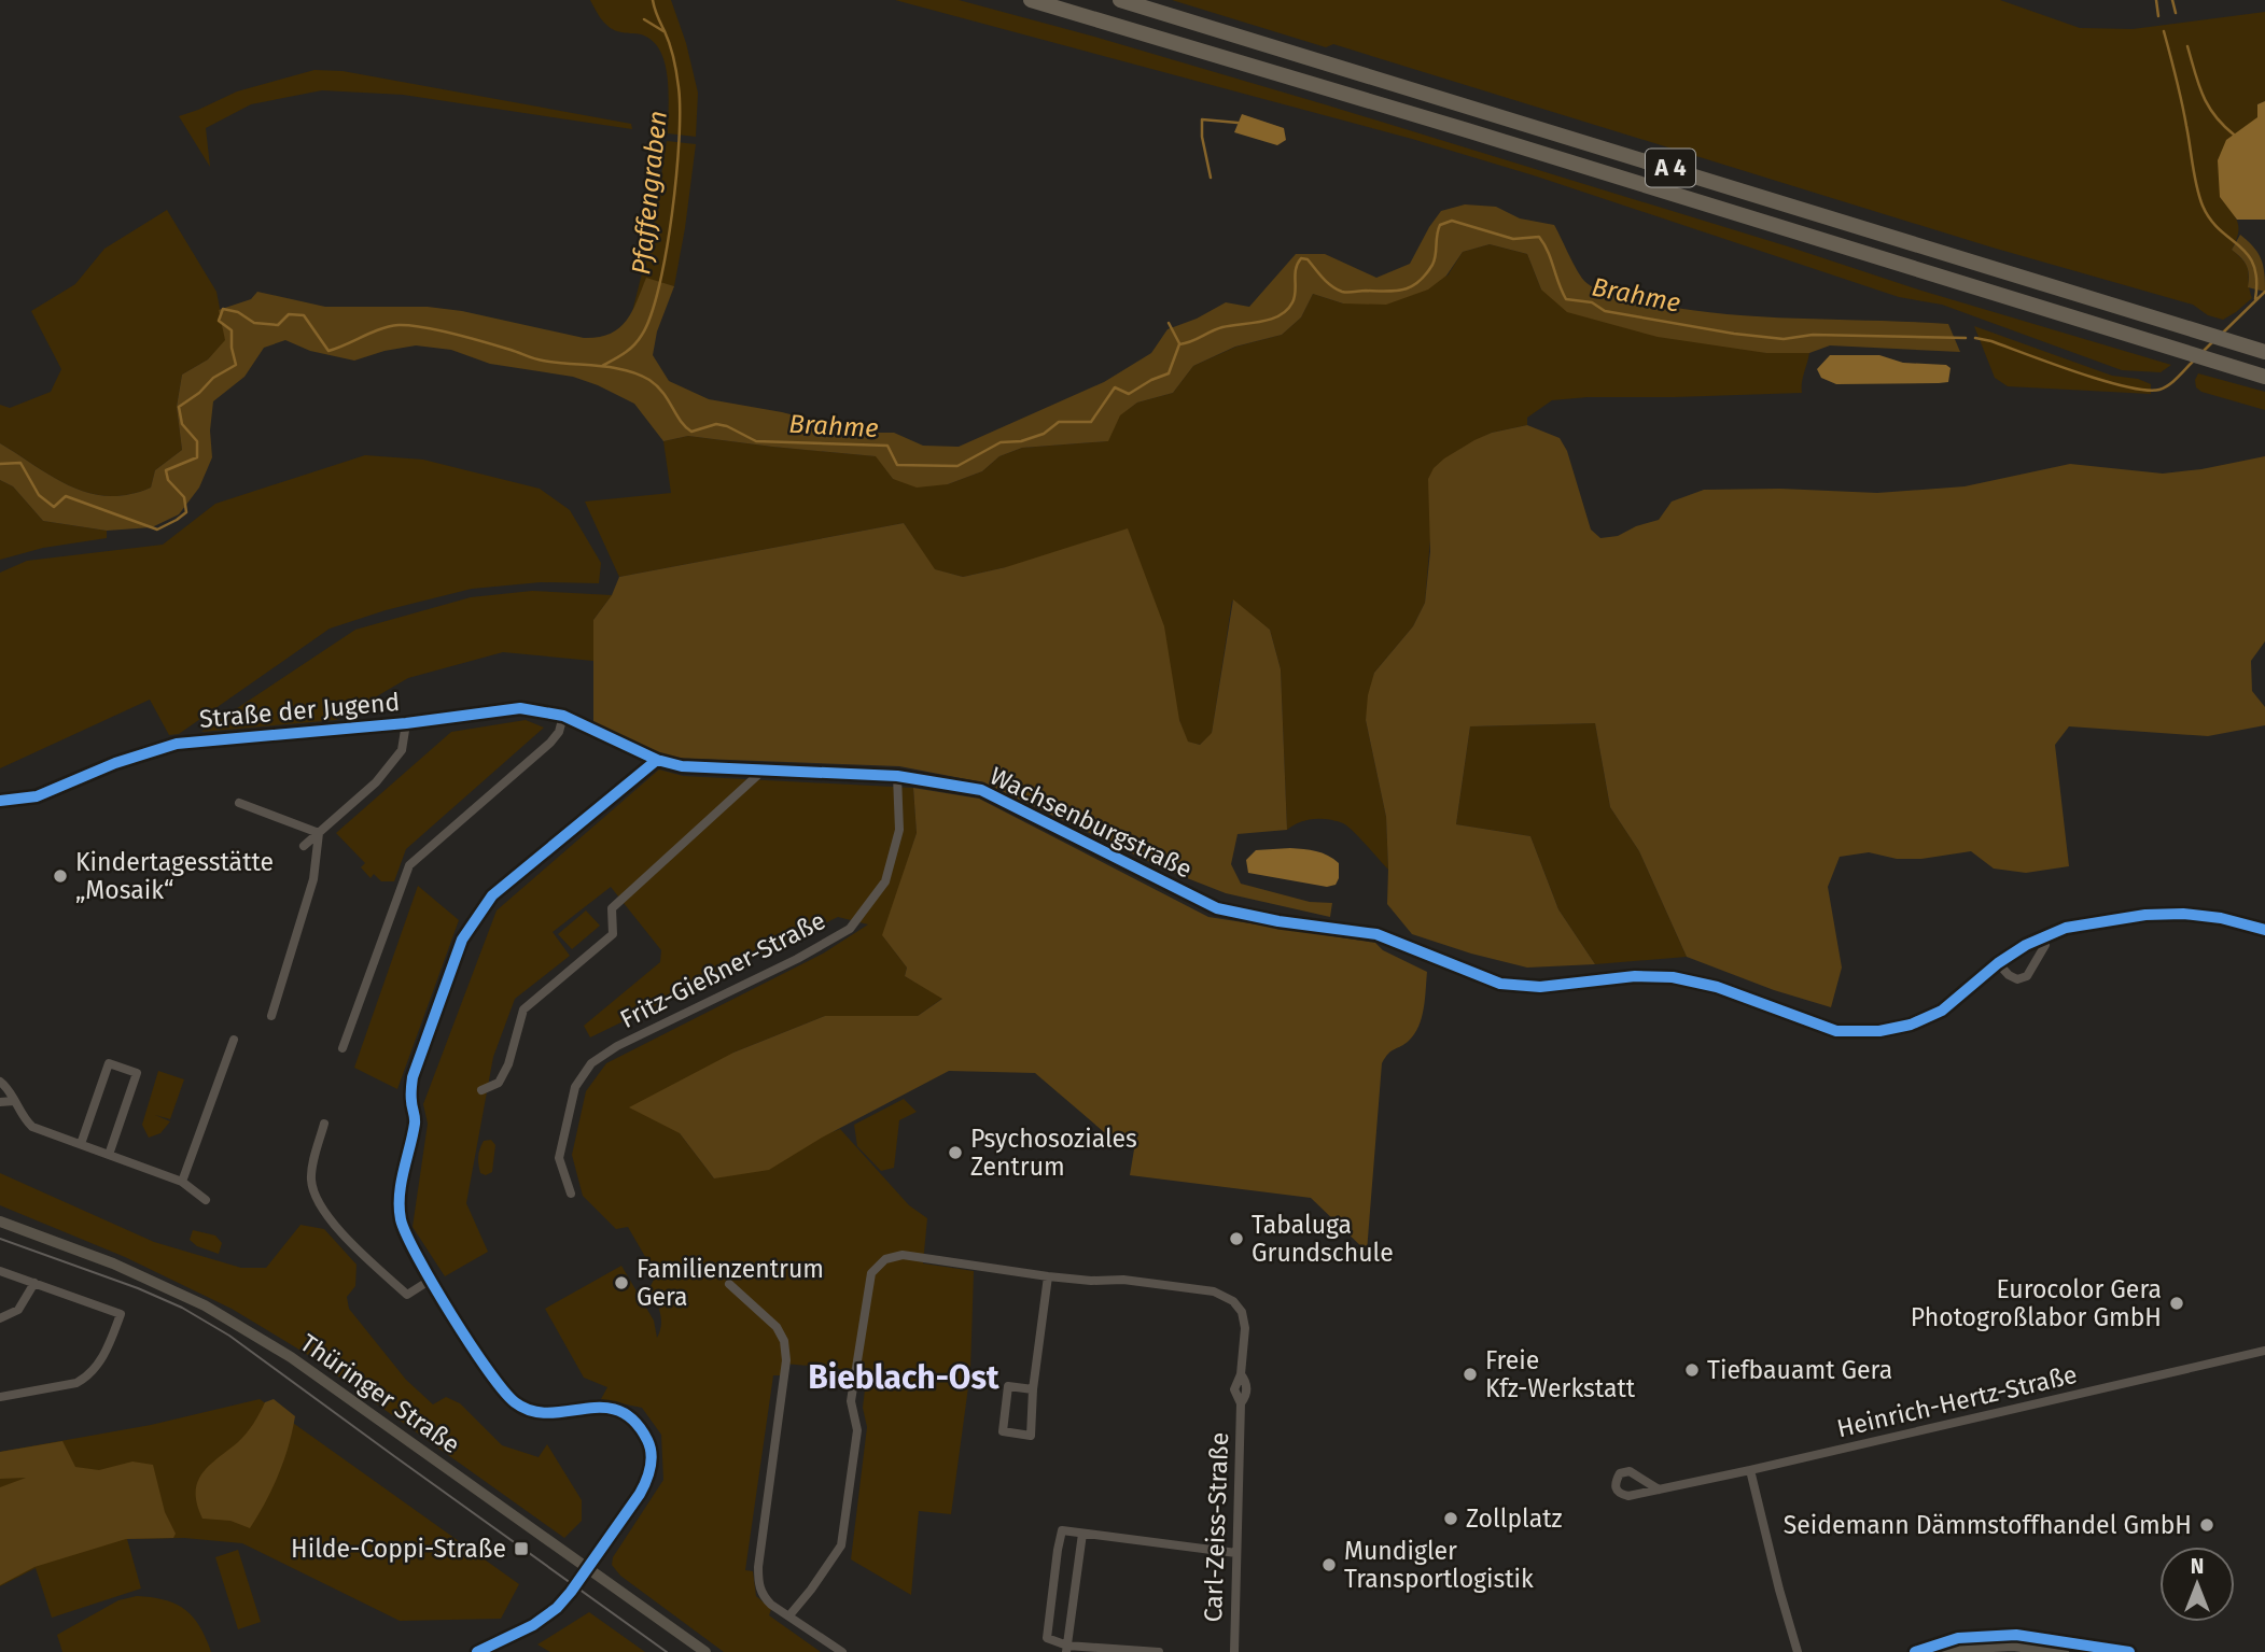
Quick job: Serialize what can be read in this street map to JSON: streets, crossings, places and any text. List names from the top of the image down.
{
  "streets": {
    "highway": ["A 4"],
    "main road": ["Thüringer Straße"],
    "street": [
      "Straße der Jugend",
      "Wachsenburgstraße",
      "Fritz-Gießner-Straße",
      "Heinrich-Hertz-Straße",
      "Carl-Zeiss-Straße"
    ]
  },
  "crossings": [
    ["Straße der Jugend", "Wachsenburgstraße"],
    ["Wachsenburgstraße", "Fritz-Gießner-Straße"]
  ],
  "districts": ["Bieblach-Ost"],
  "water": ["Pfaffengraben", "Brahme"],
  "places": {
    "other": [
      "Kindertagesstätte „Mosaik“",
      "Psychosoziales Zentrum",
      "Tabaluga Grundschule",
      "Familienzentrum Gera",
      "Eurocolor Gera Photogroßlabor GmbH",
      "Tiefbauamt Gera",
      "Freie Kfz-Werkstatt",
      "Zollplatz",
      "Seidemann Dämmstoffhandel GmbH",
      "Mundigler Transportlogistik"
    ],
    "transit": ["Hilde-Coppi-Straße"]
  },
  "north": "top"
}
